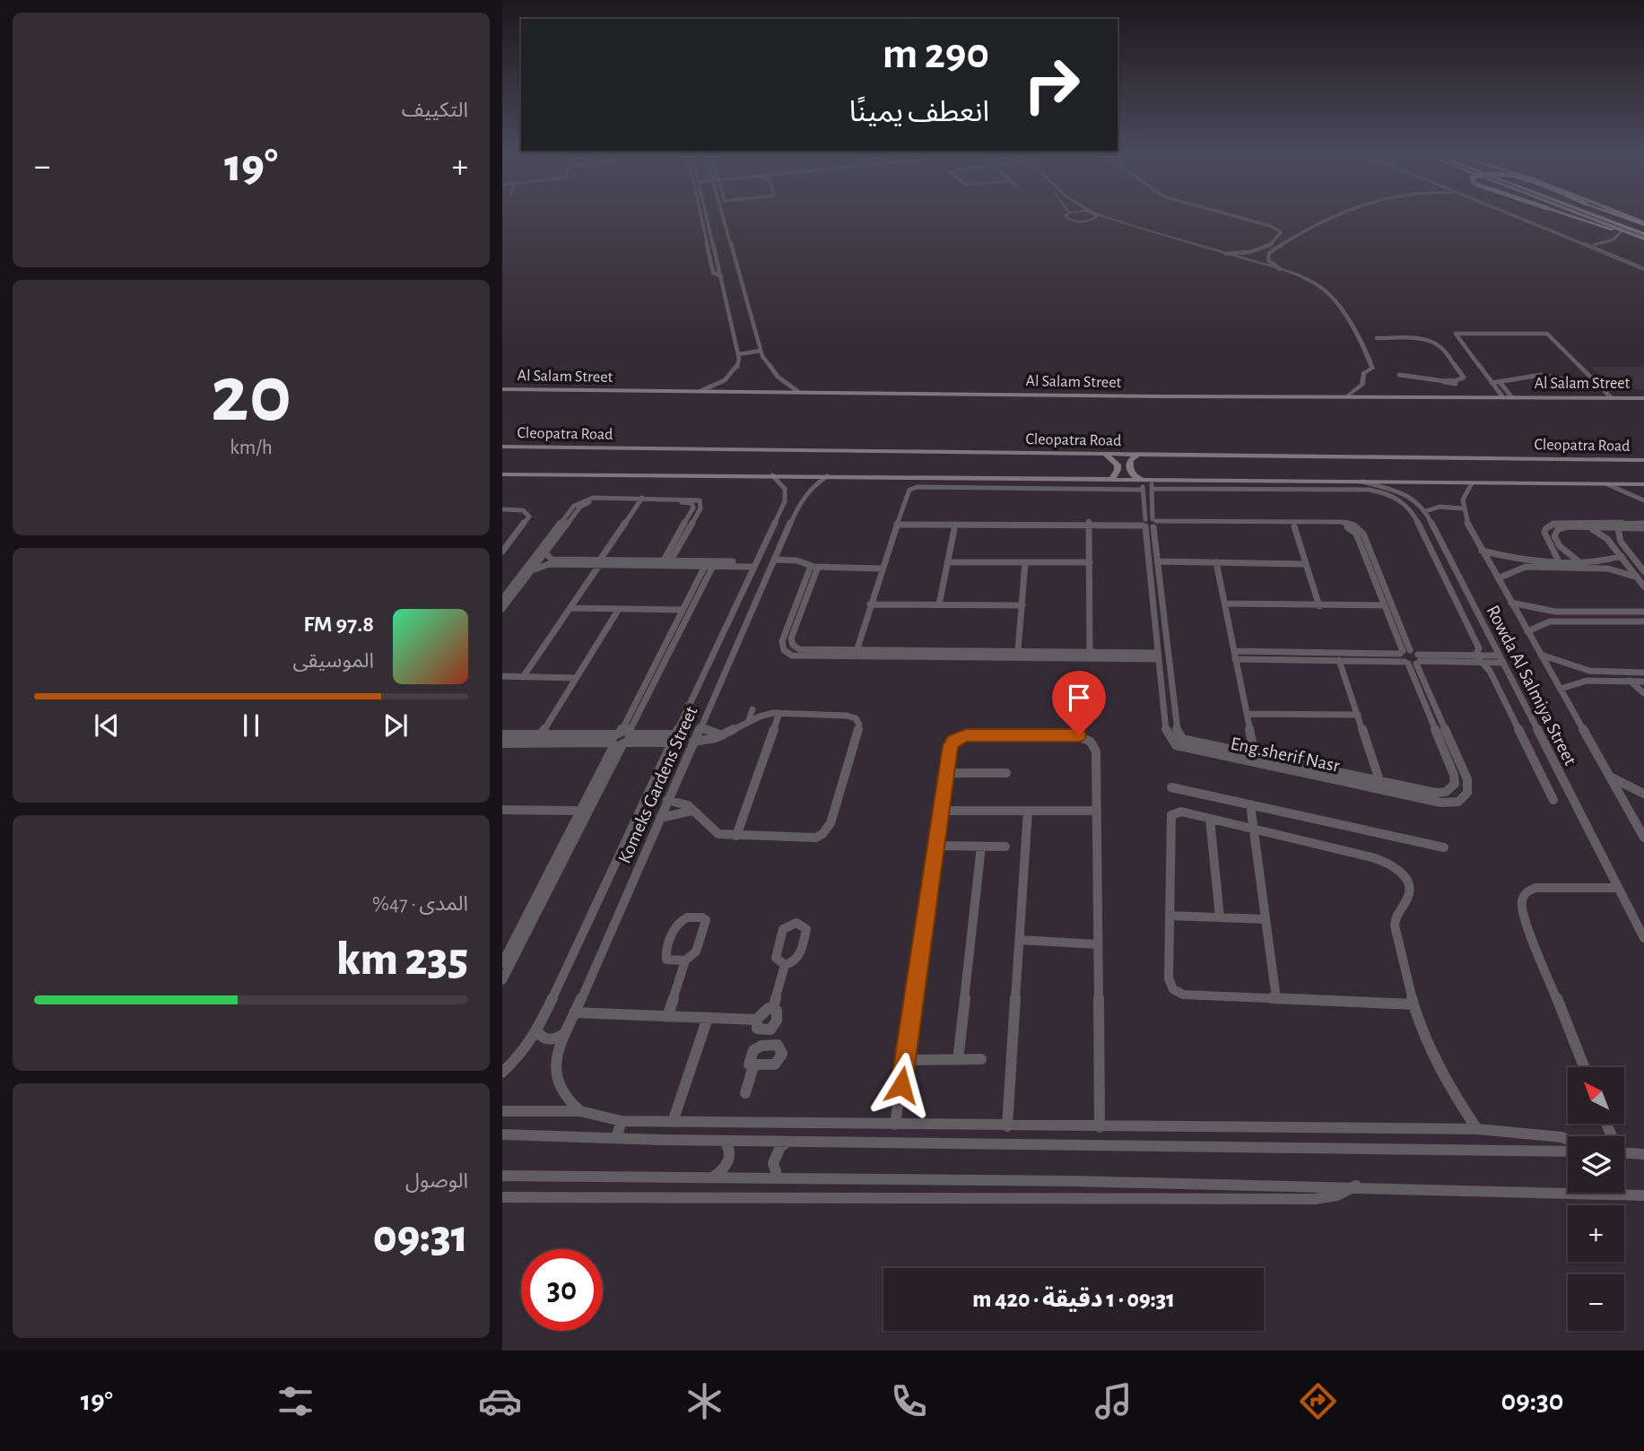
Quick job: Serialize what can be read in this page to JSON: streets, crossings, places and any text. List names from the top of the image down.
{
  "streets": {
    "main road": ["Al Salam Street", "Cleopatra Road"],
    "street": ["Rowda Al Salmiya Street", "Eng.sherif Nasr", "Komeks Gardens Street"]
  },
  "north": "top left",
  "page": {
    "tile": [
      "التكييف",
      ["20", "km/h"],
      ["المدى · 47%", "235 km"],
      ["الوصول", "09:31"]
    ],
    "turn": ["290 m", "انعطف يمينًا"],
    "heat": ["−", "19°", "+"],
    "song": ["97.8 FM", "الموسيقى"],
    "map_buttons": ["+", "−"],
    "limit": "30",
    "trip": "09:31 · 1 دقيقة · 420 m",
    "tabs": ["09:30", "19°"]
  }
}
